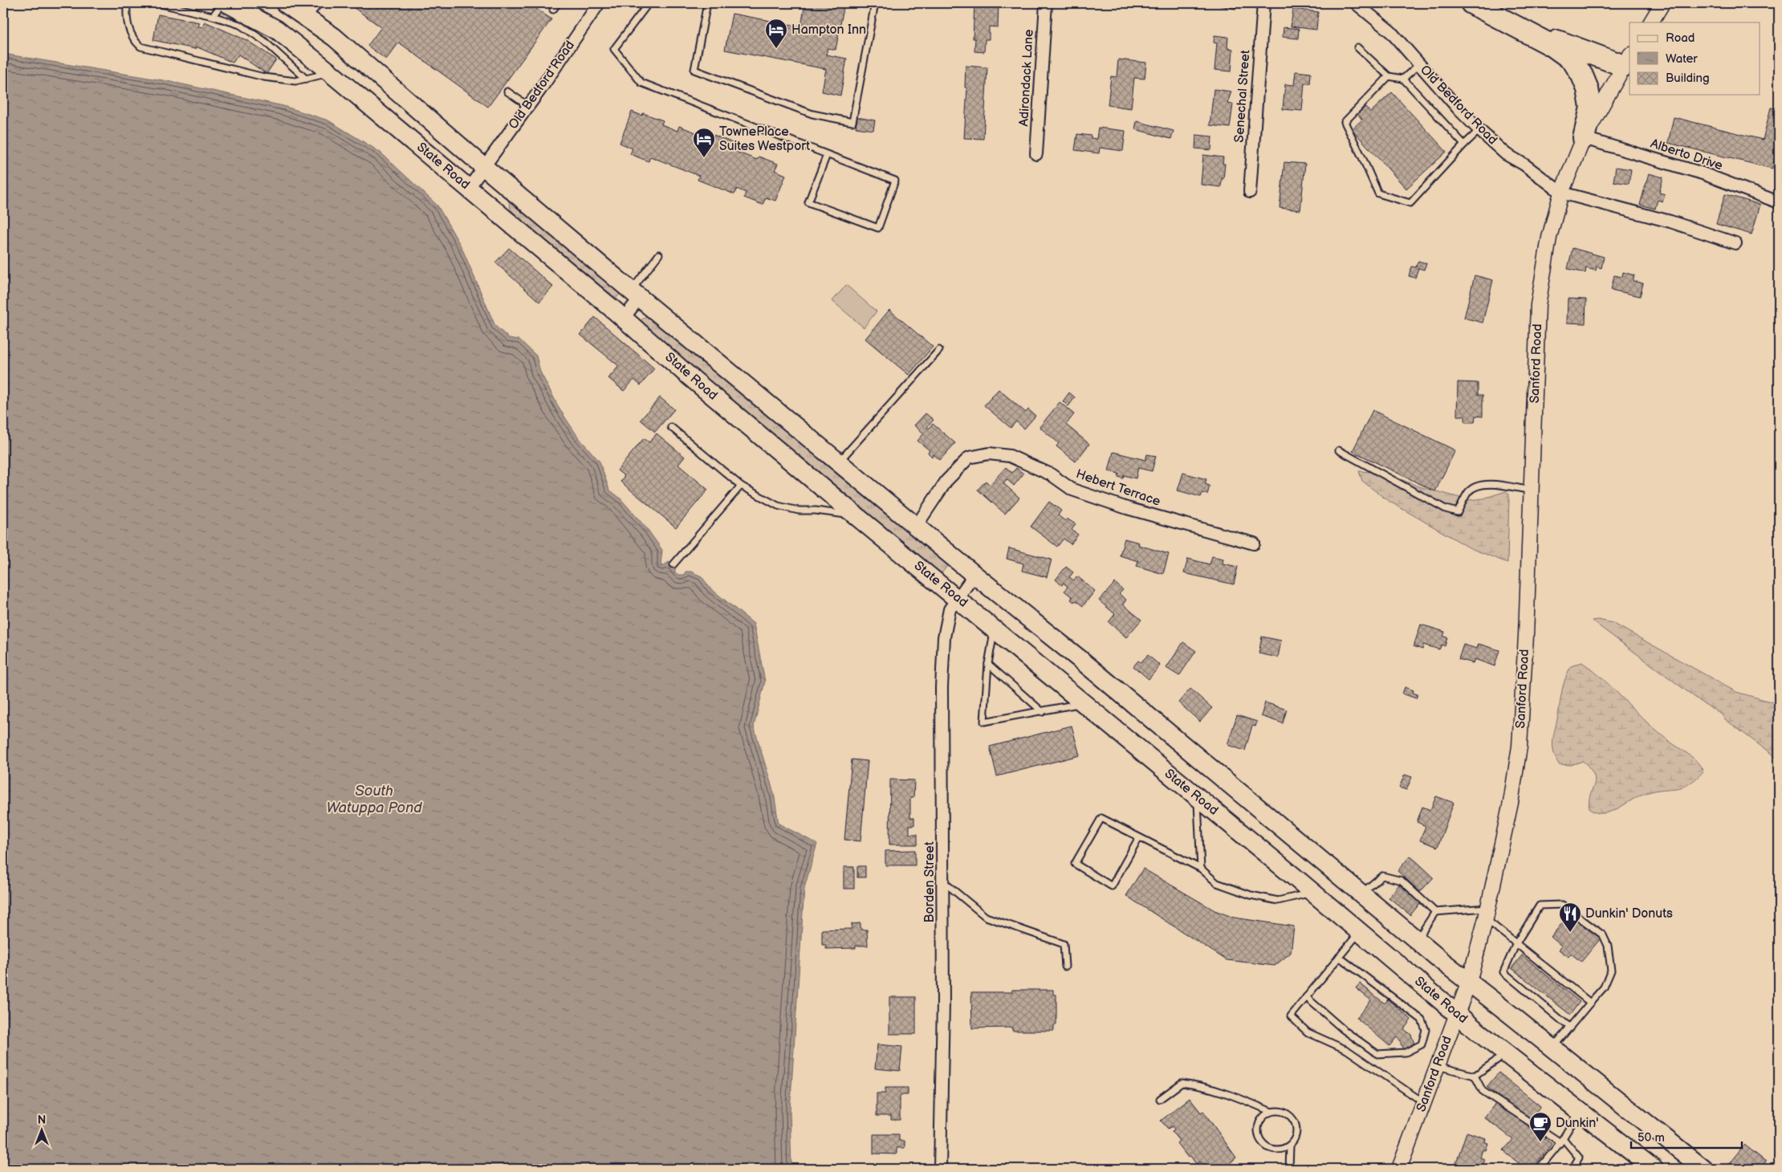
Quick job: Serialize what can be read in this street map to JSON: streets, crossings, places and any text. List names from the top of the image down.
{
  "streets": {
    "main road": ["State Road"],
    "street": [
      "Adirondack Lane",
      "Old Bedford Road",
      "Senechal Street",
      "Alberto Drive",
      "Sanford Road",
      "Hebert Terrace",
      "Borden Street"
    ]
  },
  "crossings": [
    ["Old Bedford Road", "State Road"],
    ["Old Bedford Road", "Sanford Road"],
    ["State Road", "Sanford Road"],
    ["State Road", "Hebert Terrace"],
    ["State Road", "Borden Street"]
  ],
  "water": ["South Watuppa Pond"],
  "places": {
    "hotel": ["Hampton Inn", "TownePlace Suites Westport"],
    "restaurant": ["Dunkin' Donuts"],
    "cafe": ["Dunkin'"]
  },
  "legend": ["Road", "Water", "Building"],
  "scale_bar": "50 m",
  "north": "top"
}
